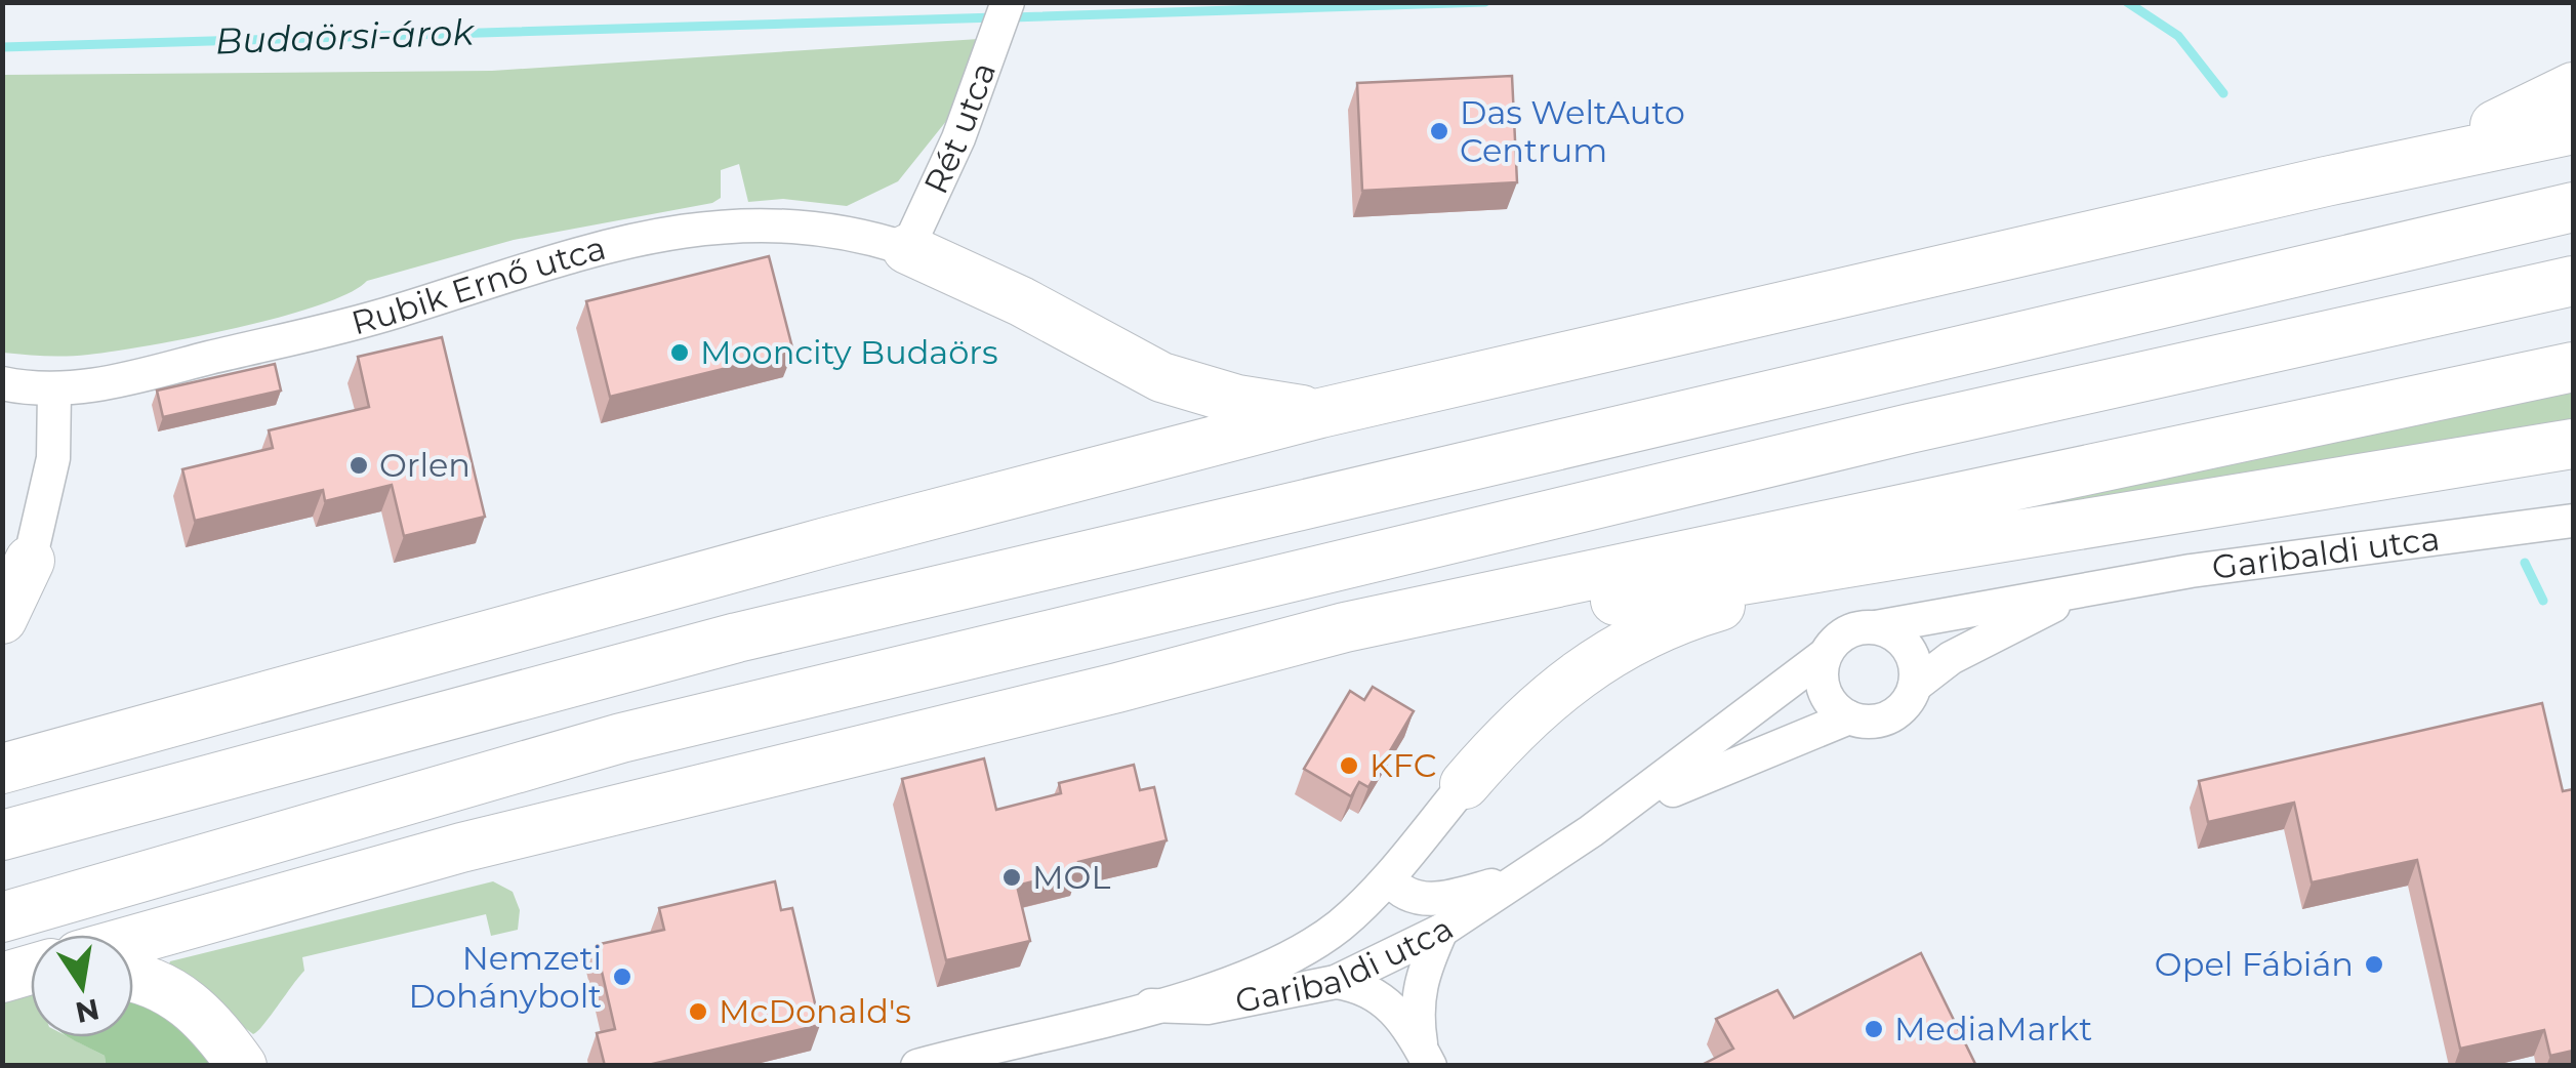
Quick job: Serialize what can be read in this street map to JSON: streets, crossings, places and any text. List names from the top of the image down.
{
  "streets": {
    "street": ["Rét utca", "Rubik Ernő utca", "Garibaldi utca"]
  },
  "crossings": [
    ["Rét utca", "Rubik Ernő utca"]
  ],
  "water": ["Budaörsi-árok"],
  "places": [
    "Das WeltAuto Centrum",
    "Mooncity Budaörs",
    "Orlen",
    "KFC",
    "MOL",
    "Opel Fábián",
    "Nemzeti Dohánybolt",
    "McDonald's",
    "MediaMarkt"
  ],
  "north": "bottom"
}
